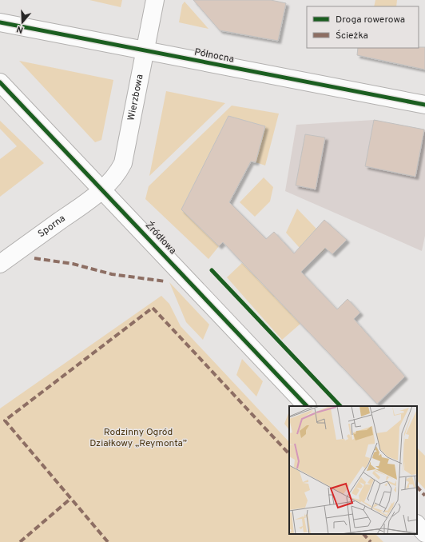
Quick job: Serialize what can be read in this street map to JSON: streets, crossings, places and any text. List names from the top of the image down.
{
  "streets": {
    "street": [
      "Północna",
      "Wierzbowa",
      "Sporna",
      "Źródłowa"
    ]
  },
  "crossings": [
    ["Północna", "Wierzbowa"],
    ["Wierzbowa", "Sporna"],
    ["Wierzbowa", "Źródłowa"],
    ["Sporna", "Źródłowa"]
  ],
  "parks": ["Rodzinny Ogród Działkowy „Reymonta”"],
  "legend": ["Droga rowerowa", "Ścieżka"],
  "north": "bottom"
}
